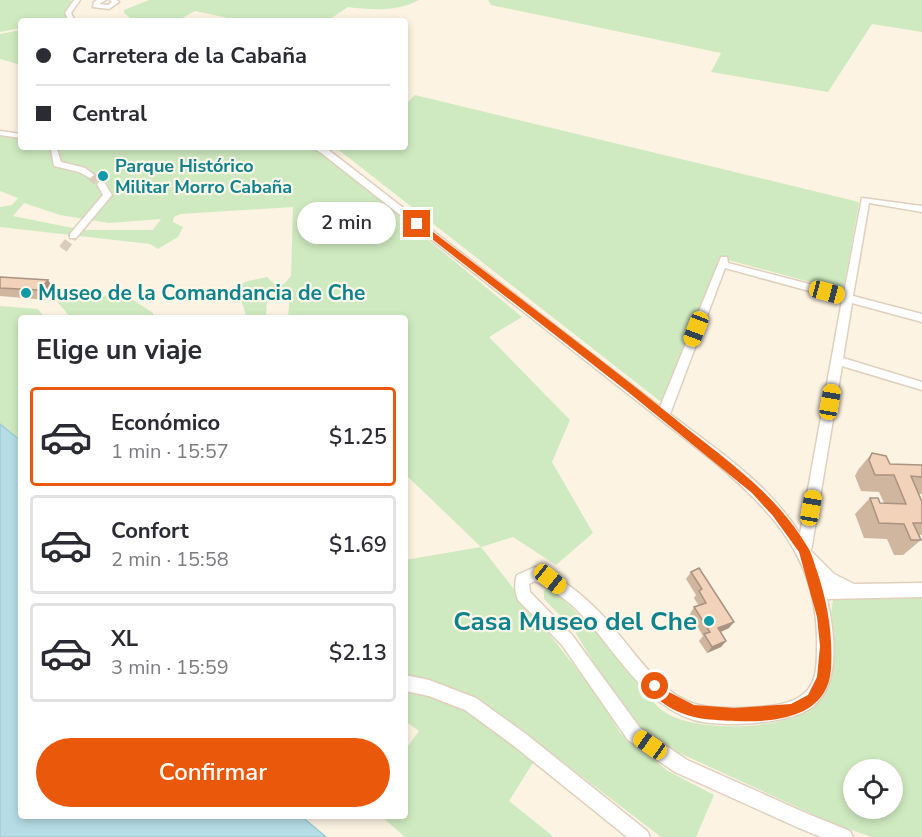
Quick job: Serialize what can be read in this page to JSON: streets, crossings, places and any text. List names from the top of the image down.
{
  "places": ["Parque Histórico Militar Morro Cabaña", "Museo de la Comandancia de Che", "Casa Museo del Che"],
  "page": {
    "banner": ["Carretera de la Cabaña", "Central"],
    "bubble": "2 min",
    "heading": "Elige un viaje",
    "list": [
      {
        "name": "Económico",
        "note": "1 min · 15:57",
        "value": "$1.25"
      },
      {
        "name": "Confort",
        "note": "2 min · 15:58",
        "value": "$1.69"
      },
      {
        "name": "XL",
        "note": "3 min · 15:59",
        "value": "$2.13"
      }
    ],
    "buttons": "Confirmar"
  }
}
